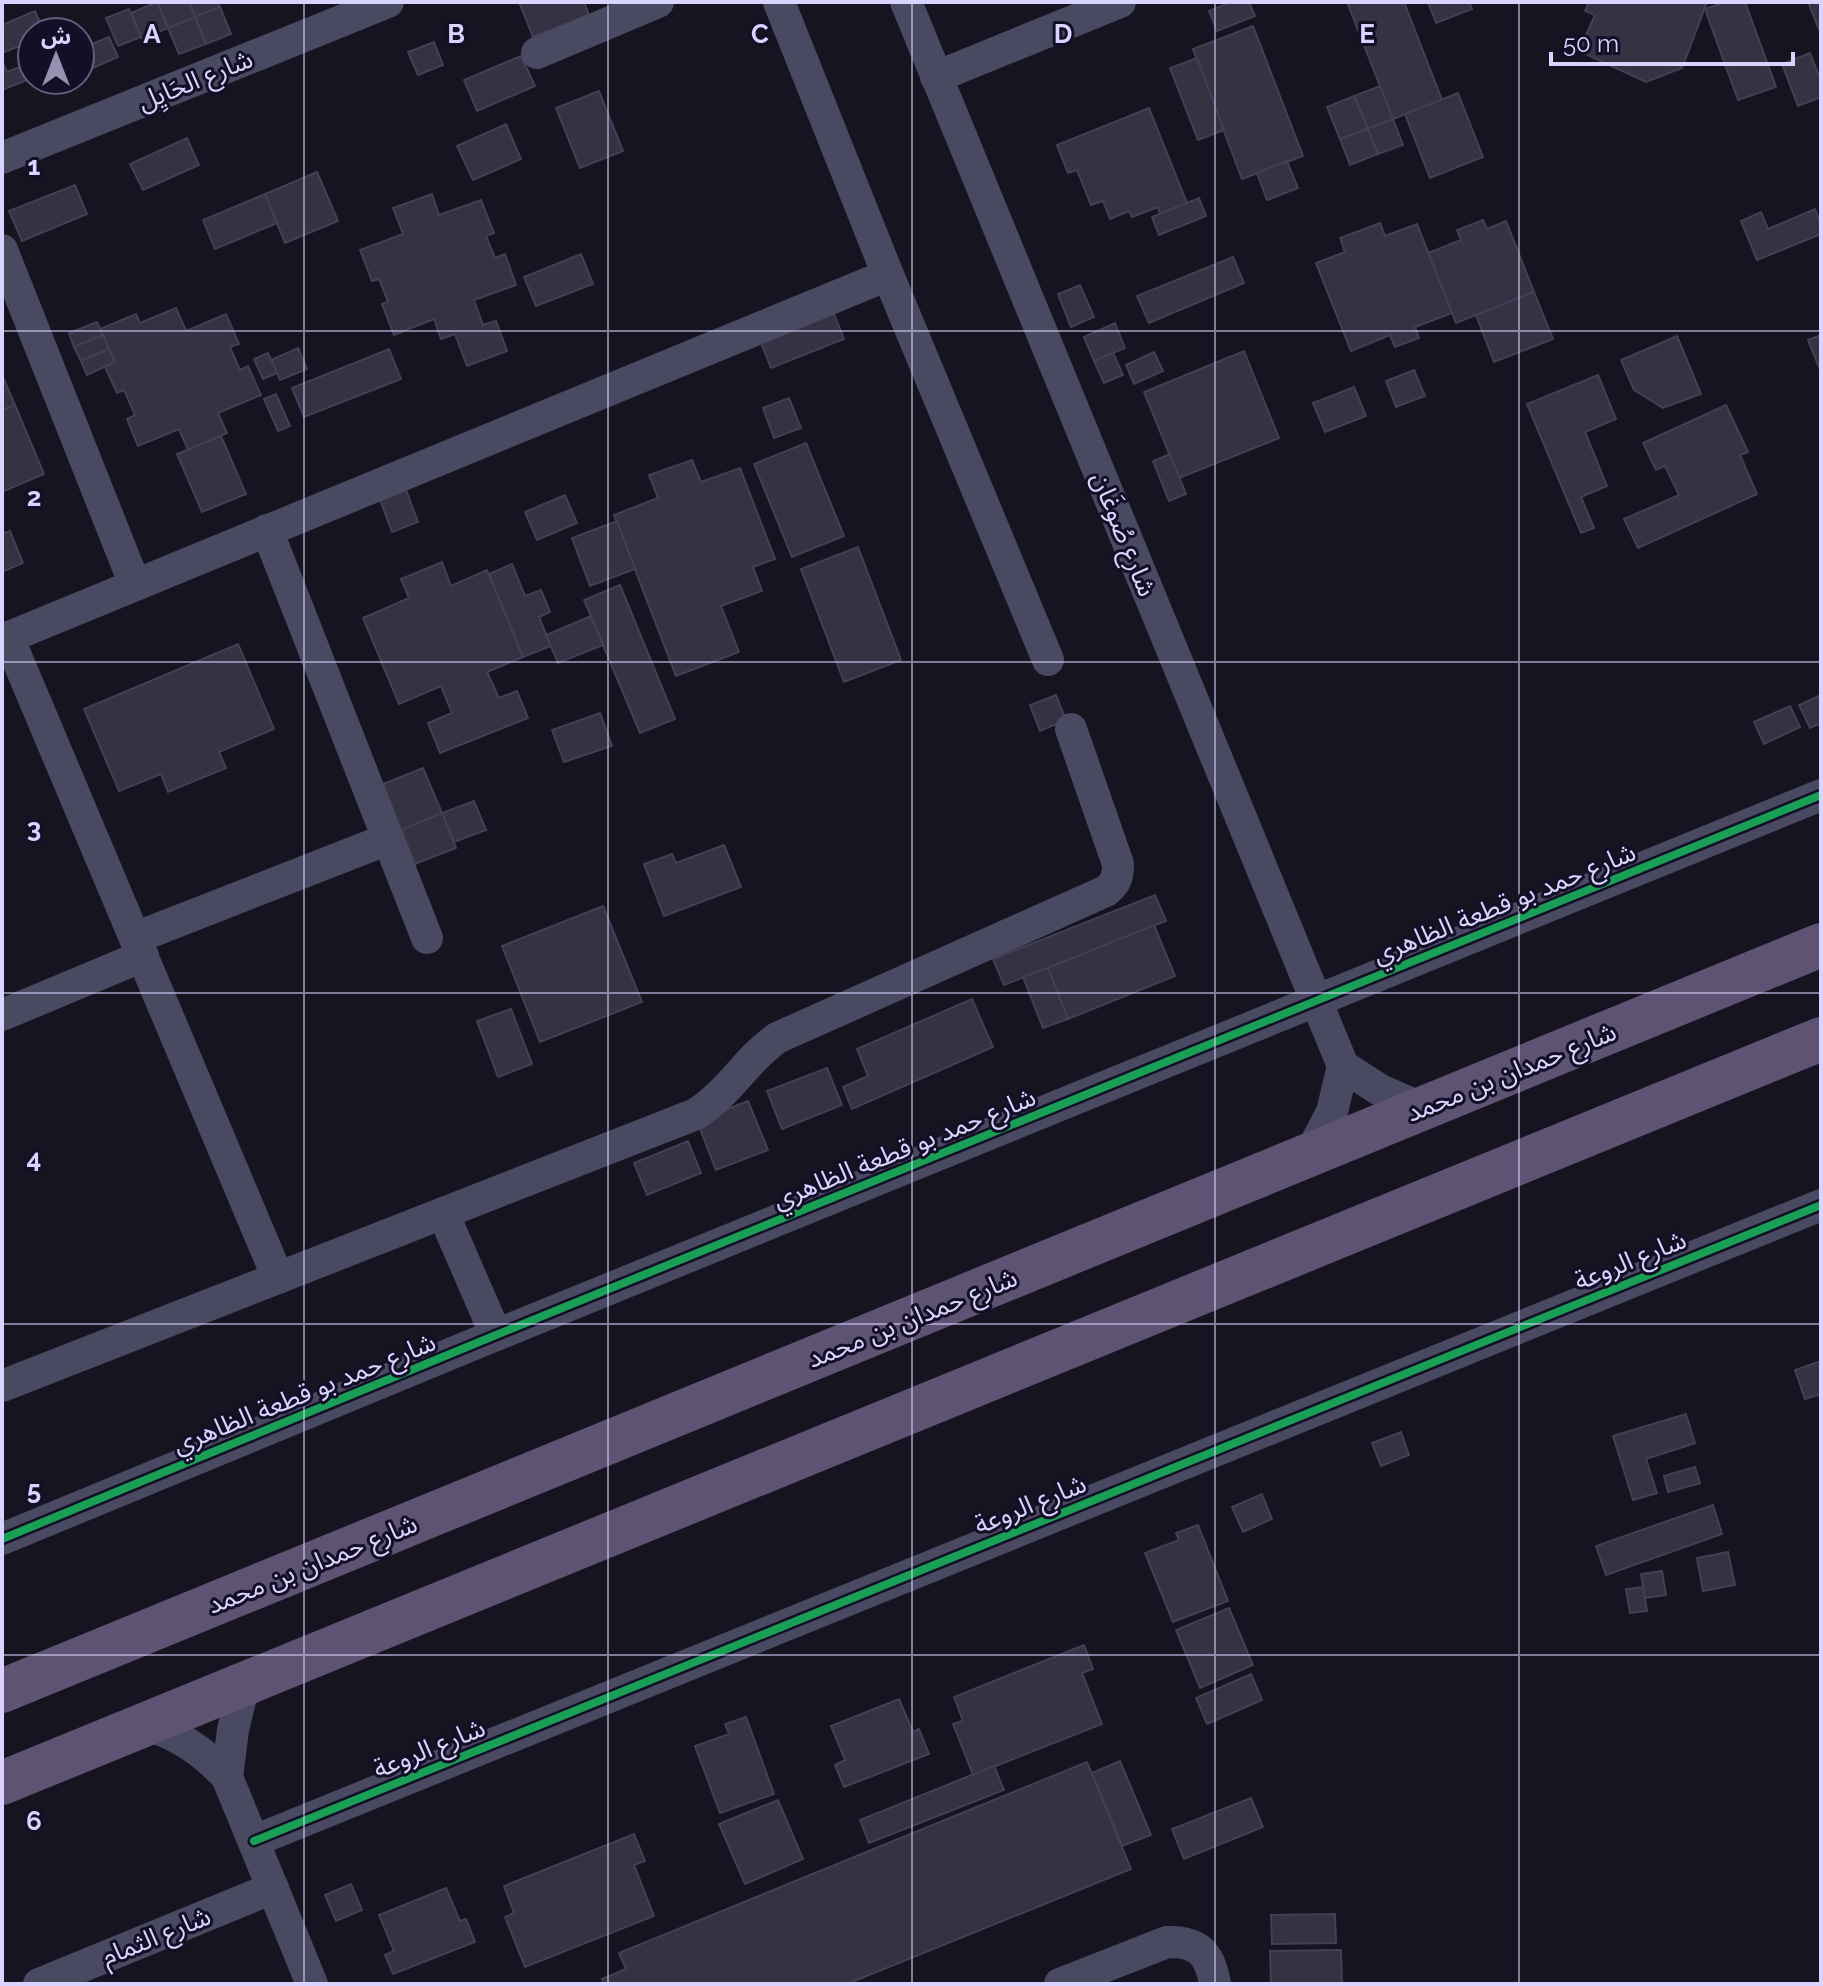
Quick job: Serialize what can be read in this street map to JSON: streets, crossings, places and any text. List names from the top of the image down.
{
  "streets": {
    "main road": ["شارع حمدان بن محمد"],
    "street": [
      "شارع الحَايِل",
      "شارع صُوغَان",
      "شارع حمد بو قطعة الظاهري",
      "شارع الروعة",
      "شارع الثمام"
    ]
  },
  "crossings": [
    ["شارع صُوغَان", "شارع حمد بو قطعة الظاهري"]
  ],
  "scale_bar": "50 m",
  "north": "top",
  "grid": {
    "columns": [
      "A",
      "B",
      "C",
      "D",
      "E"
    ],
    "rows": [
      "1",
      "2",
      "3",
      "4",
      "5",
      "6"
    ]
  }
}
